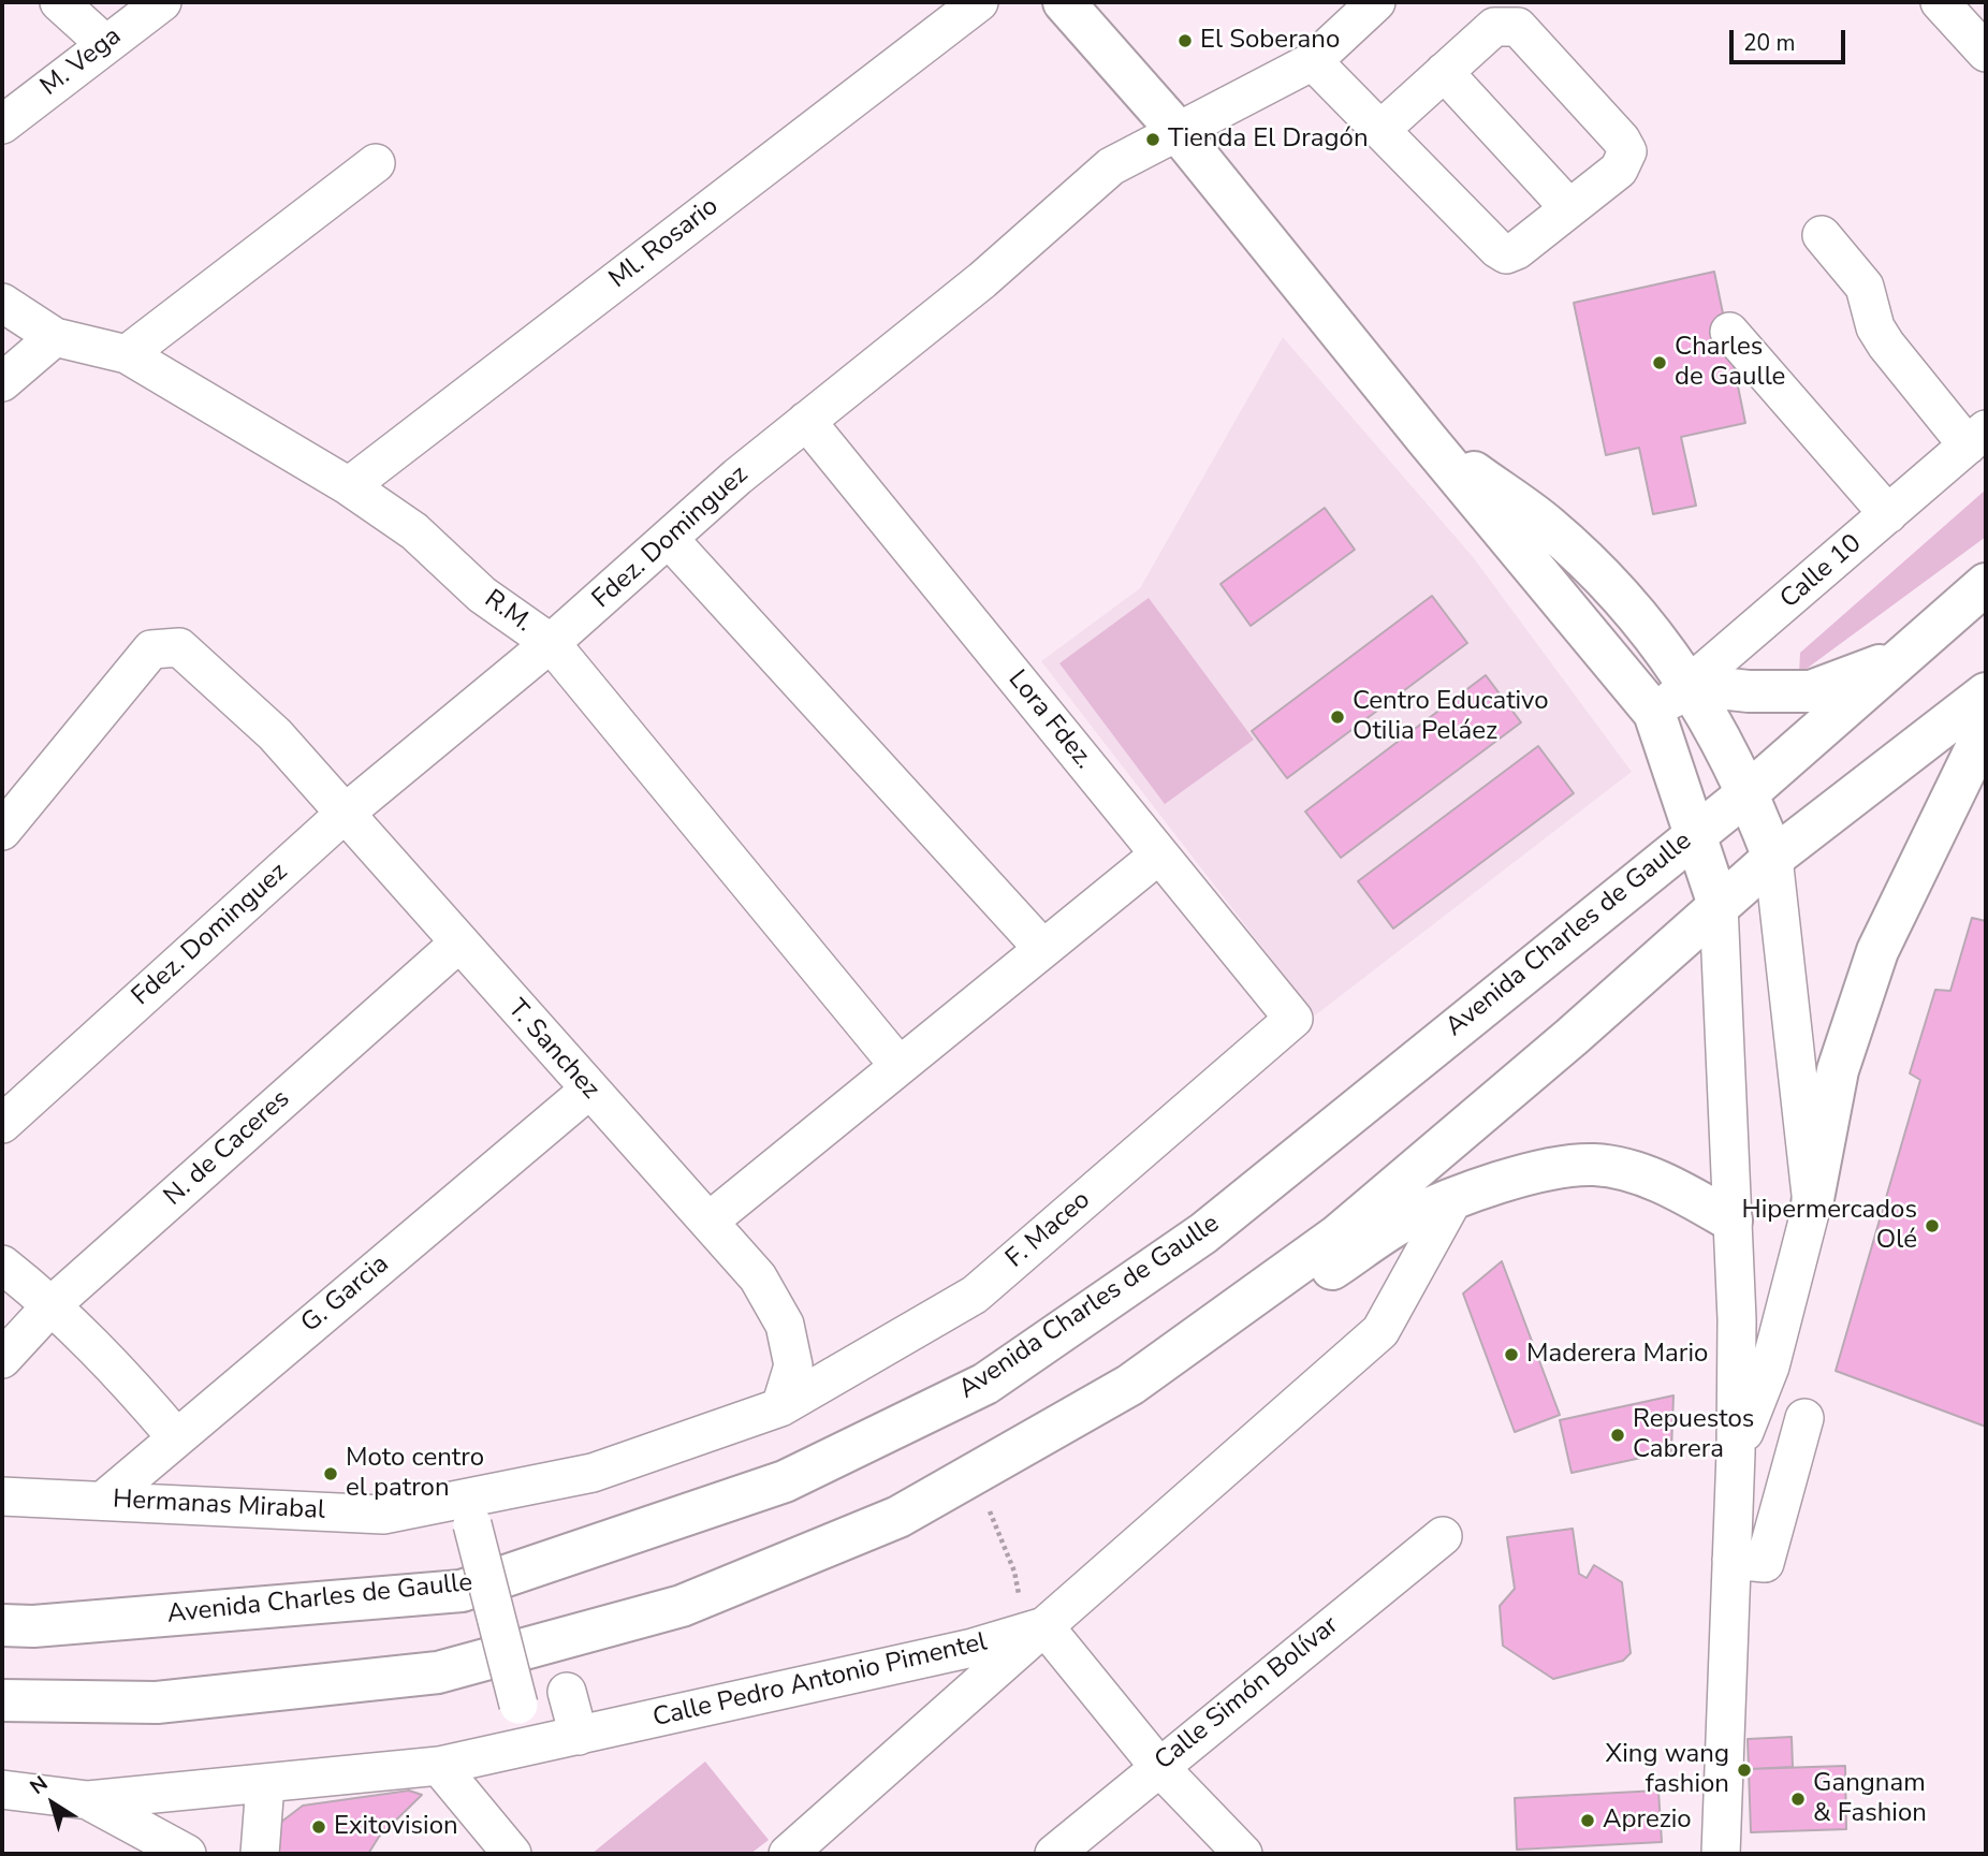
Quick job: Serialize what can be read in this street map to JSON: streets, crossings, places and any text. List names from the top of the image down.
{
  "streets": {
    "main road": ["Avenida Charles de Gaulle"],
    "street": [
      "M. Vega",
      "Ml. Rosario",
      "Fdez. Dominguez",
      "Calle 10",
      "R.M.",
      "Lora Fdez.",
      "T. Sanchez",
      "N. de Caceres",
      "F. Maceo",
      "G. Garcia",
      "Hermanas Mirabal",
      "Calle Pedro Antonio Pimentel",
      "Calle Simón Bolívar"
    ]
  },
  "crossings": [
    ["Ml. Rosario", "R.M."],
    ["Fdez. Dominguez", "R.M."],
    ["Fdez. Dominguez", "Lora Fdez."],
    ["Fdez. Dominguez", "T. Sanchez"],
    ["Lora Fdez.", "F. Maceo"],
    ["T. Sanchez", "N. de Caceres"],
    ["T. Sanchez", "F. Maceo"],
    ["T. Sanchez", "G. Garcia"],
    ["T. Sanchez", "Hermanas Mirabal"],
    ["F. Maceo", "Hermanas Mirabal"],
    ["G. Garcia", "Hermanas Mirabal"]
  ],
  "places": [
    "El Soberano",
    "Tienda El Dragón",
    "Charles de Gaulle",
    "Centro Educativo Otilia Peláez",
    "Hipermercados Olé",
    "Maderera Mario",
    "Repuestos Cabrera",
    "Moto centro el patron",
    "Xing wang fashion",
    "Gangnam & Fashion",
    "Aprezio",
    "Exitovision"
  ],
  "scale_bar": "20 m",
  "north": "top left"
}
